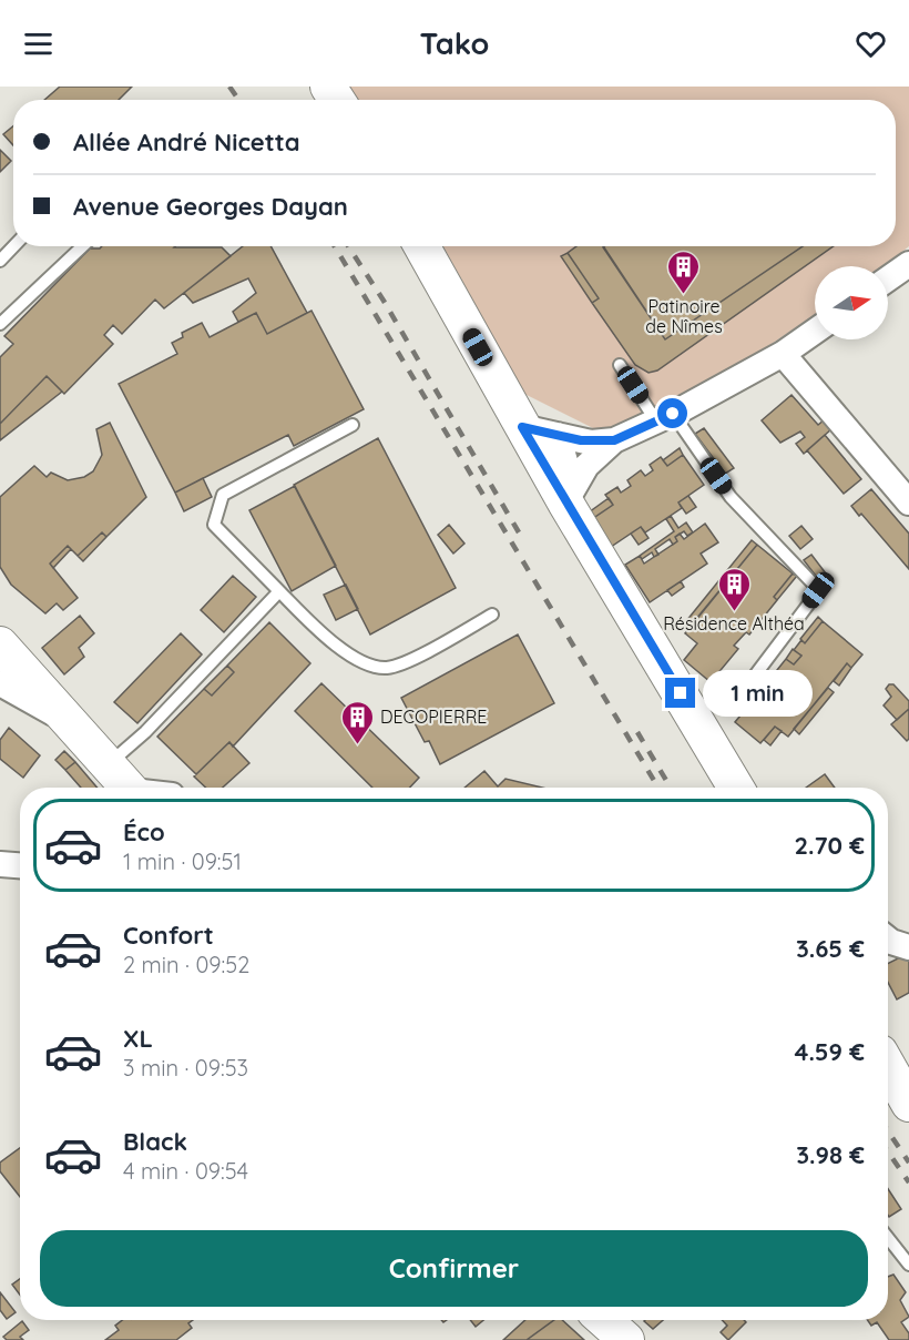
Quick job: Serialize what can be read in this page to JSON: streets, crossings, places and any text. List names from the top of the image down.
{
  "places": {
    "building": ["Patinoire de Nîmes", "Résidence Althéa", "DECOPIERRE"]
  },
  "north": "right",
  "page": {
    "header": "Tako",
    "banner": ["Allée André Nicetta", "Avenue Georges Dayan"],
    "bubble": "1 min",
    "list": [
      {
        "name": "Éco",
        "note": "1 min · 09:51",
        "value": "2.70 €"
      },
      {
        "name": "Confort",
        "note": "2 min · 09:52",
        "value": "3.65 €"
      },
      {
        "name": "XL",
        "note": "3 min · 09:53",
        "value": "4.59 €"
      },
      {
        "name": "Black",
        "note": "4 min · 09:54",
        "value": "3.98 €"
      }
    ],
    "buttons": "Confirmer"
  }
}
